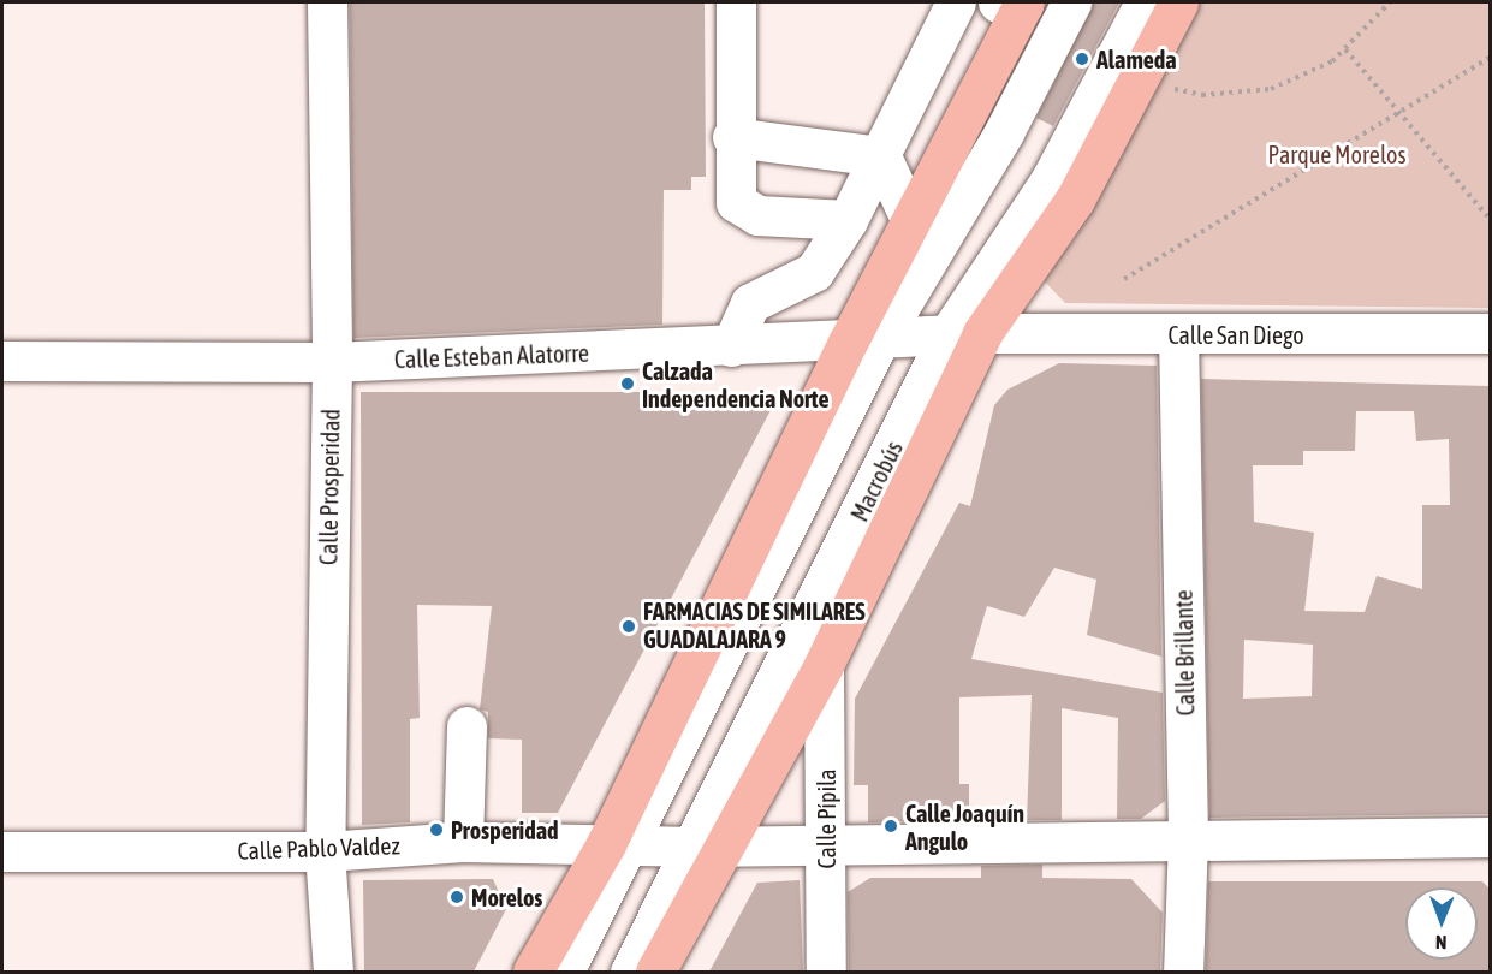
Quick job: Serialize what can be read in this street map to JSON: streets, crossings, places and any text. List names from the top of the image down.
{
  "streets": {
    "street": [
      "Calle San Diego",
      "Calle Esteban Alatorre",
      "Macrobús",
      "Calle Prosperidad",
      "Calle Brillante",
      "Calle Pípila",
      "Calle Pablo Valdez"
    ]
  },
  "crossings": [
    ["Calle San Diego", "Calle Esteban Alatorre"],
    ["Calle San Diego", "Macrobús"],
    ["Calle San Diego", "Calle Brillante"],
    ["Calle Esteban Alatorre", "Macrobús"],
    ["Calle Esteban Alatorre", "Calle Prosperidad"],
    ["Macrobús", "Calle Pablo Valdez"],
    ["Calle Prosperidad", "Calle Pablo Valdez"]
  ],
  "parks": ["Parque Morelos"],
  "places": [
    "Alameda",
    "Calzada Independencia Norte",
    "FARMACIAS DE SIMILARES GUADALAJARA 9",
    "Calle Joaquín Angulo",
    "Prosperidad",
    "Morelos"
  ],
  "north": "bottom"
}
